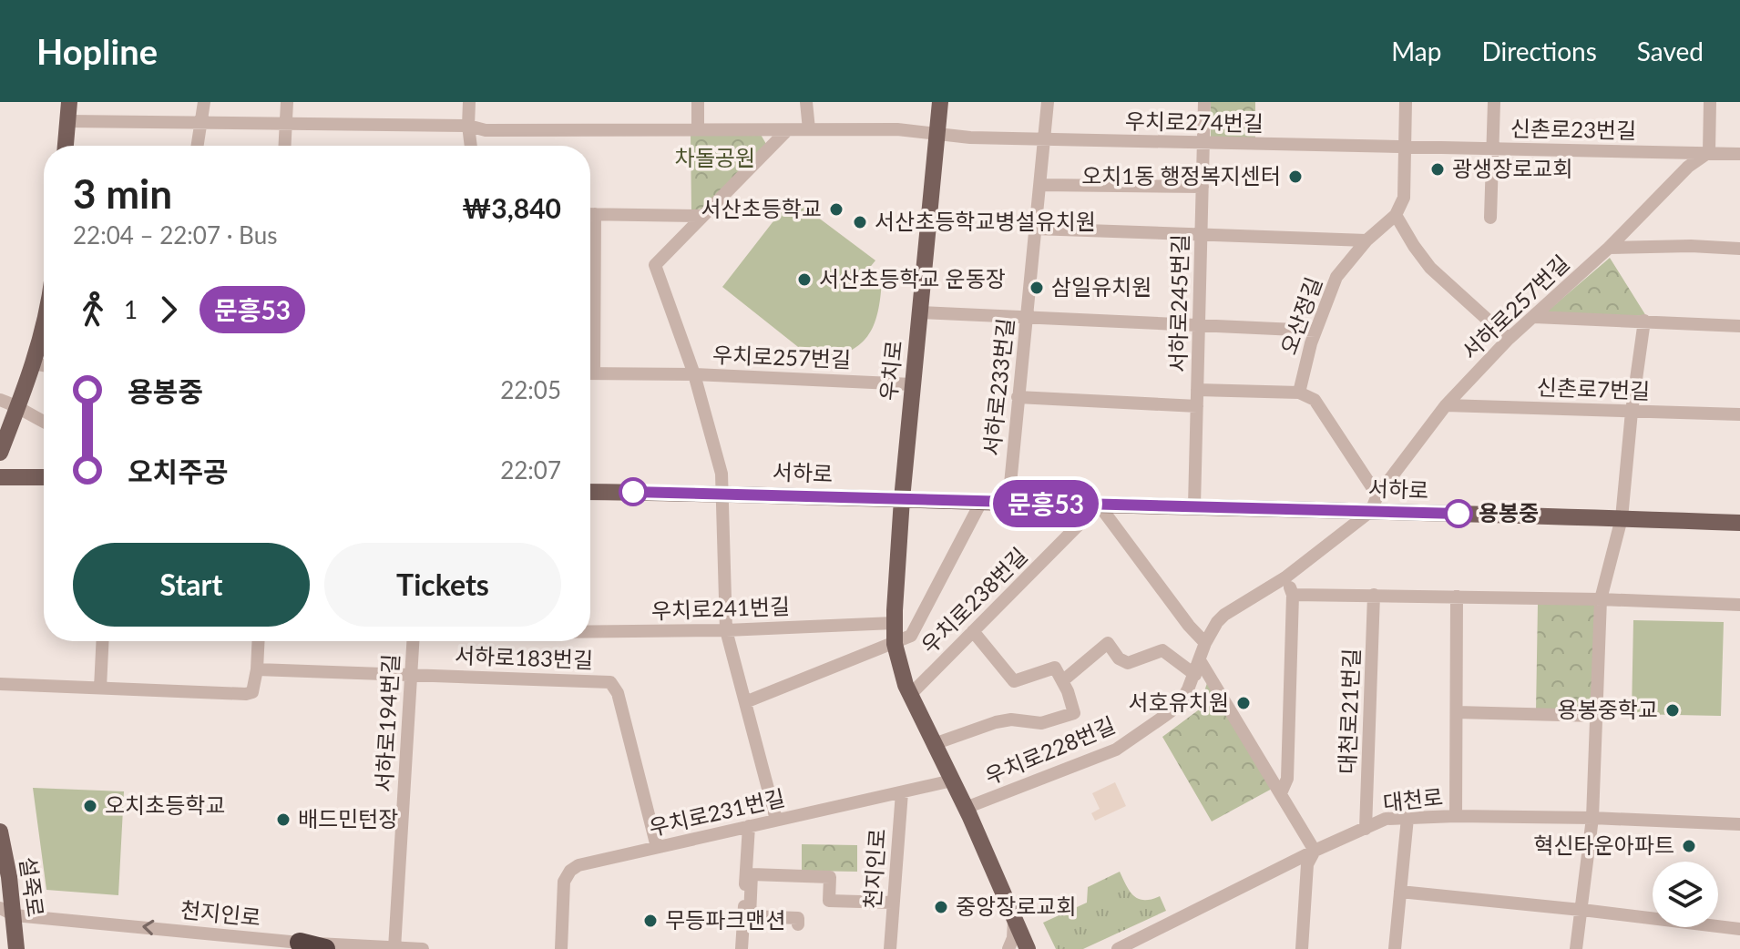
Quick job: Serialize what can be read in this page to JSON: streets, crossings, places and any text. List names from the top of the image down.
{
  "streets": {
    "main road": ["우치로", "서하로", "설죽로"],
    "street": [
      "우치로274번길",
      "신촌로23번길",
      "서하로245번길",
      "서하로257번길",
      "오산정길",
      "우치로257번길",
      "서하로233번길",
      "신촌로7번길",
      "우치로238번길",
      "우치로241번길",
      "서하로183번길",
      "대천로21번길",
      "서하로194번길",
      "우치로228번길",
      "대천로",
      "우치로231번길",
      "천지인로"
    ]
  },
  "crossings": [
    ["우치로274번길", "신촌로23번길"],
    ["우치로274번길", "서하로245번길"],
    ["우치로274번길", "우치로257번길"],
    ["우치로274번길", "우치로"],
    ["우치로274번길", "서하로233번길"],
    ["신촌로23번길", "서하로257번길"],
    ["서하로245번길", "서하로"],
    ["서하로257번길", "신촌로7번길"],
    ["서하로257번길", "서하로"],
    ["서하로257번길", "우치로228번길"],
    ["우치로257번길", "우치로"],
    ["우치로", "서하로"],
    ["우치로", "우치로238번길"],
    ["우치로", "우치로241번길"],
    ["우치로", "우치로228번길"],
    ["우치로", "우치로231번길"],
    ["서하로233번길", "서하로"],
    ["서하로", "우치로238번길"],
    ["서하로", "우치로228번길"],
    ["서하로183번길", "서하로194번길"],
    ["서하로183번길", "우치로231번길"],
    ["대천로21번길", "대천로"],
    ["서하로194번길", "천지인로"],
    ["우치로231번길", "천지인로"],
    ["천지인로", "설죽로"]
  ],
  "one_way": ["천지인로"],
  "parks": ["차돌공원"],
  "places": [
    "광생장로교회",
    "오치1동 행정복지센터",
    "서산초등학교",
    "서산초등학교병설유치원",
    "서산초등학교 운동장",
    "삼일유치원",
    "용봉중",
    "서호유치원",
    "용봉중학교",
    "오치초등학교",
    "배드민턴장",
    "혁신타운아파트",
    "중앙장로교회",
    "무등파크맨션"
  ],
  "lines": ["bus line 문흥53"],
  "page": {
    "header": "Hopline",
    "nav": ["Map", "Directions", "Saved"],
    "on_map": "문흥53",
    "heading": ["3 min", "22:04 – 22:07 · Bus", "₩3,840"],
    "legs": ["1", "문흥53"],
    "list": [
      {
        "name": "용봉중",
        "value": "22:05"
      },
      {
        "name": "오치주공",
        "value": "22:07"
      }
    ],
    "buttons": ["Start", "Tickets"]
  }
}
